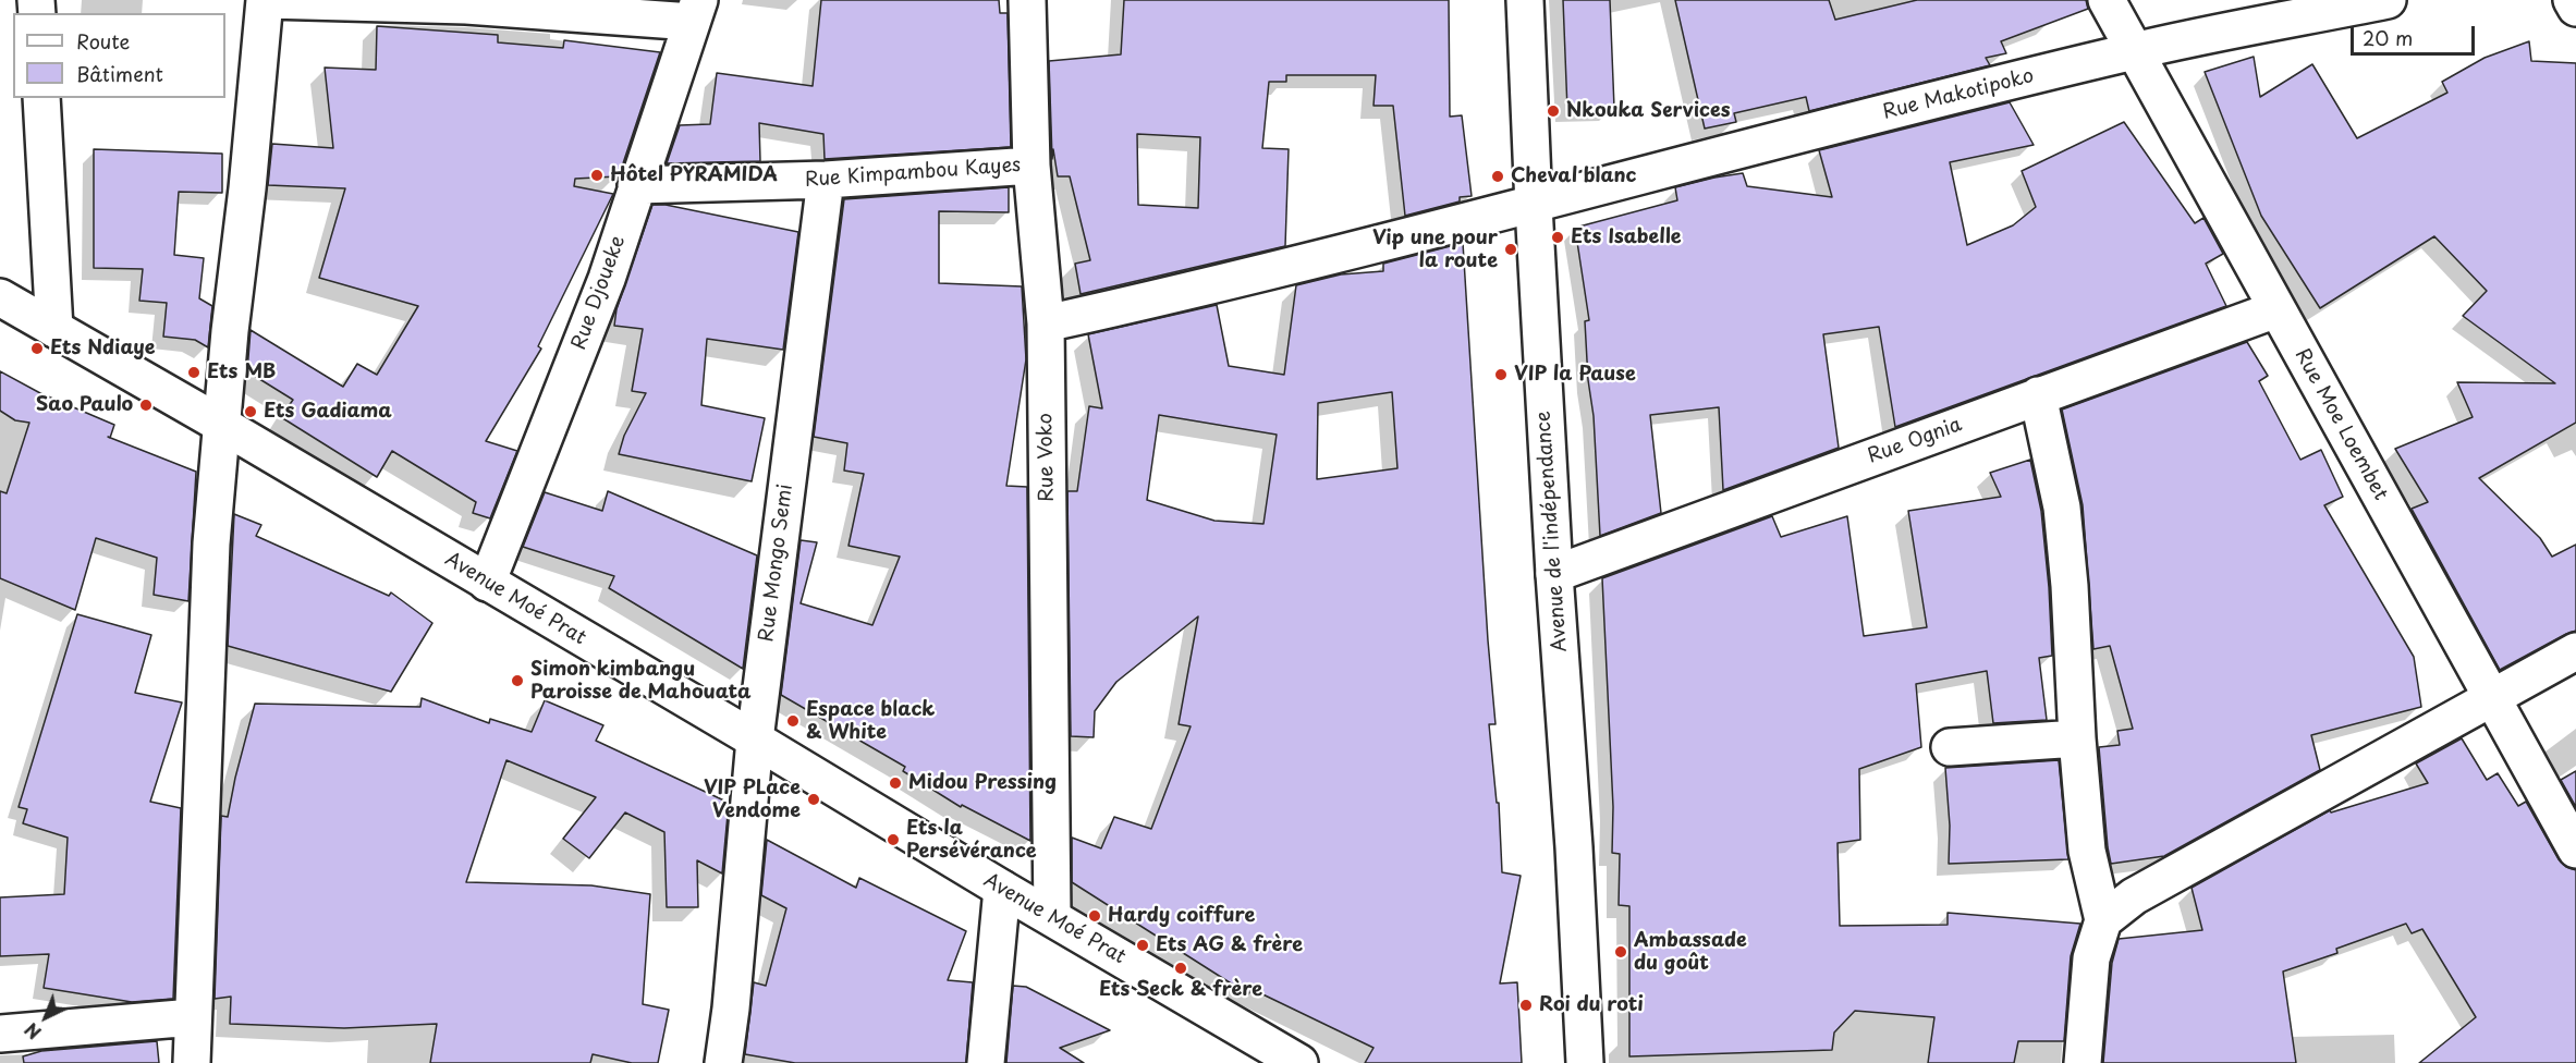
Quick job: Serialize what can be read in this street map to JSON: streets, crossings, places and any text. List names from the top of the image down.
{
  "streets": {
    "street": [
      "Rue Makotipoko",
      "Rue Kimpambou Kayes",
      "Rue Djoueke",
      "Rue Moe Loembet",
      "Rue Ognia",
      "Rue Voko",
      "Avenue de l'indépendance",
      "Rue Mongo Semi",
      "Avenue Moé Prat"
    ]
  },
  "crossings": [
    ["Rue Makotipoko", "Rue Moe Loembet"],
    ["Rue Makotipoko", "Rue Voko"],
    ["Rue Makotipoko", "Avenue de l'indépendance"],
    ["Rue Kimpambou Kayes", "Rue Djoueke"],
    ["Rue Kimpambou Kayes", "Rue Voko"],
    ["Rue Kimpambou Kayes", "Rue Mongo Semi"],
    ["Rue Djoueke", "Avenue Moé Prat"],
    ["Rue Moe Loembet", "Rue Ognia"],
    ["Rue Ognia", "Avenue de l'indépendance"],
    ["Rue Voko", "Avenue Moé Prat"],
    ["Rue Mongo Semi", "Avenue Moé Prat"]
  ],
  "places": [
    "Nkouka Services",
    "Hôtel PYRAMIDA",
    "Cheval blanc",
    "Ets Isabelle",
    "Vip une pour la route",
    "Ets Ndiaye",
    "Ets MB",
    "VIP la Pause",
    "Sao Paulo",
    "Ets Gadiama",
    "Simon kimbangu Paroisse de Mahouata",
    "Espace black & White",
    "Midou Pressing",
    "VIP PLace Vendome",
    "Ets la Persévérance",
    "Hardy coiffure",
    "Ets AG & frère",
    "Ambassade du goût",
    "Ets Seck & frère",
    "Roi du roti"
  ],
  "legend": ["Route", "Bâtiment"],
  "scale_bar": "20 m",
  "north": "bottom left"
}
